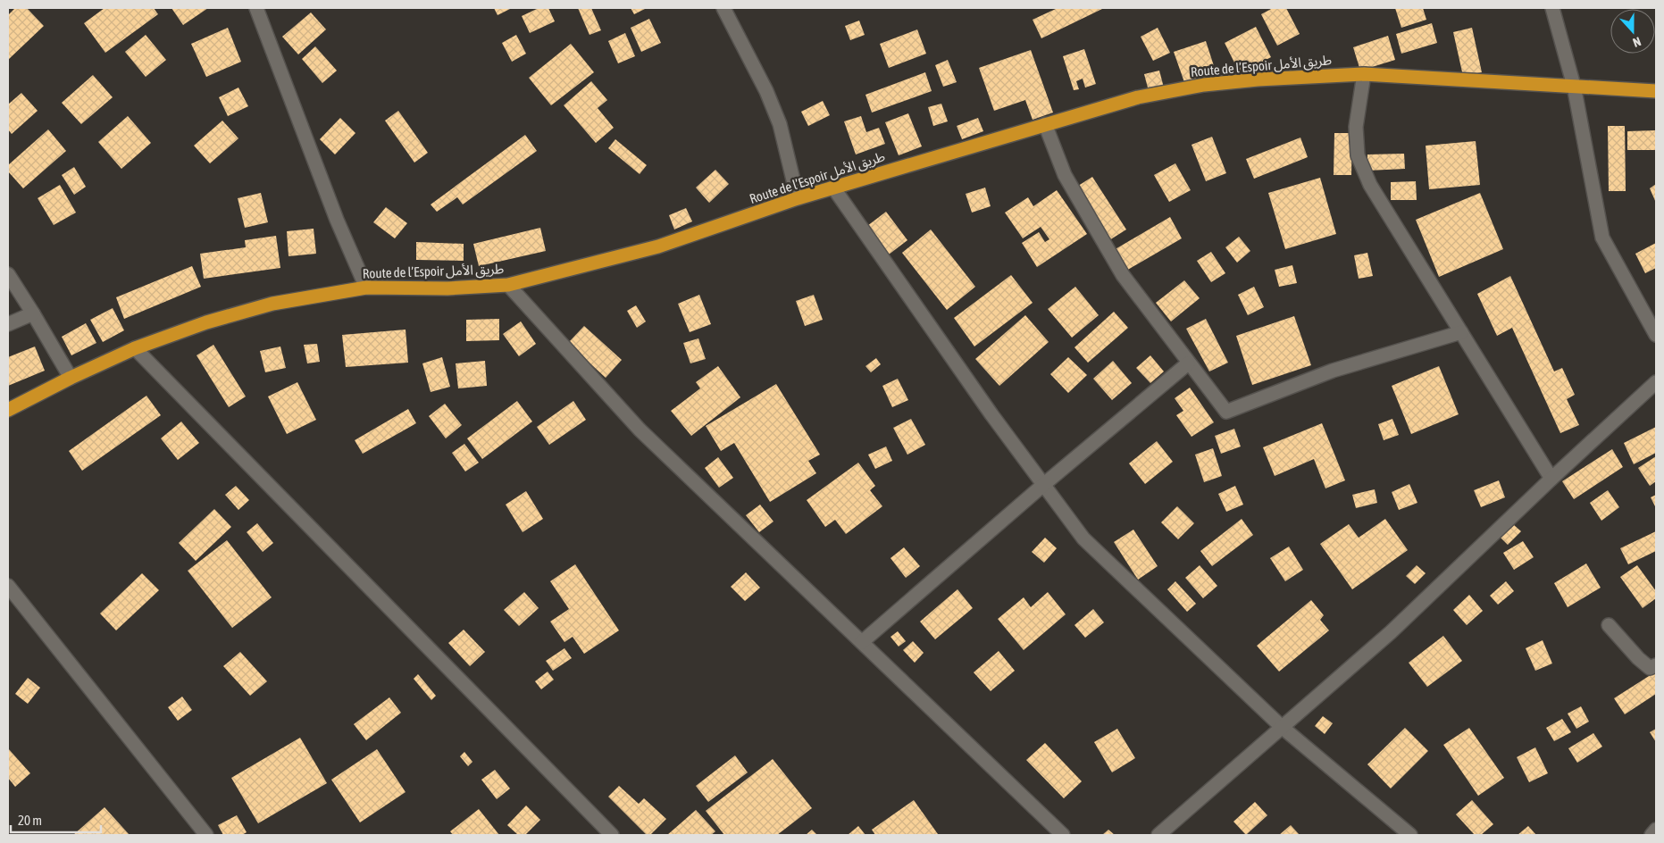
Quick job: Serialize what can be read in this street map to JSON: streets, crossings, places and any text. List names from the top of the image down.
{
  "streets": {
    "highway": ["Route de l’Espoir طريق الأمل"]
  },
  "scale_bar": "20 m",
  "north": "bottom"
}
